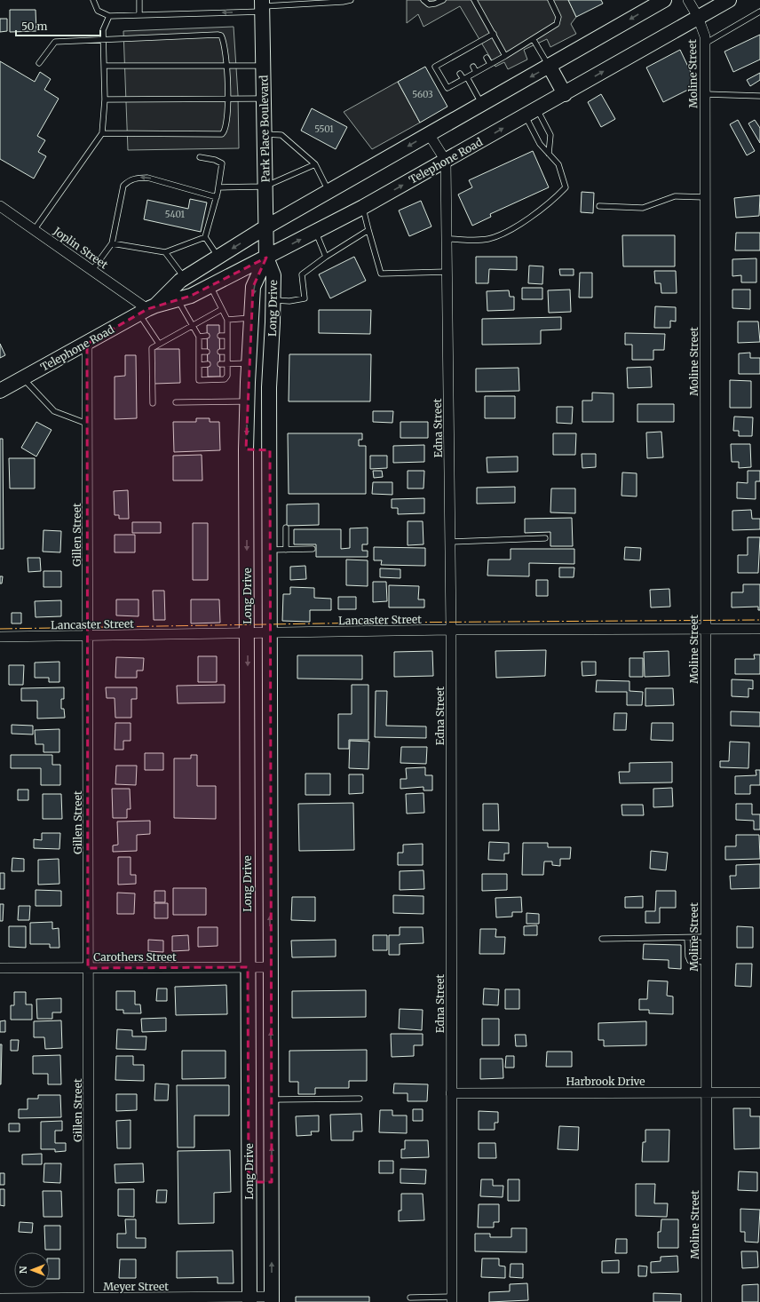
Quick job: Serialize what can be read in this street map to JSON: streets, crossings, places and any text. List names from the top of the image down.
{
  "streets": {
    "main road": ["Park Place Boulevard", "Telephone Road", "Long Drive"],
    "street": [
      "Moline Street",
      "Joplin Street",
      "Edna Street",
      "Gillen Street",
      "Lancaster Street",
      "Carothers Street",
      "Harbrook Drive",
      "Meyer Street"
    ]
  },
  "crossings": [
    ["Moline Street", "Telephone Road"],
    ["Moline Street", "Lancaster Street"],
    ["Moline Street", "Harbrook Drive"],
    ["Park Place Boulevard", "Telephone Road"],
    ["Park Place Boulevard", "Long Drive"],
    ["Telephone Road", "Joplin Street"],
    ["Telephone Road", "Long Drive"],
    ["Telephone Road", "Edna Street"],
    ["Telephone Road", "Gillen Street"],
    ["Long Drive", "Lancaster Street"],
    ["Long Drive", "Carothers Street"],
    ["Long Drive", "Meyer Street"],
    ["Edna Street", "Lancaster Street"],
    ["Edna Street", "Harbrook Drive"],
    ["Gillen Street", "Lancaster Street"],
    ["Gillen Street", "Carothers Street"],
    ["Gillen Street", "Meyer Street"]
  ],
  "house_numbers": ["5603", "5501", "5401"],
  "scale_bar": "50 m",
  "north": "left"
}
